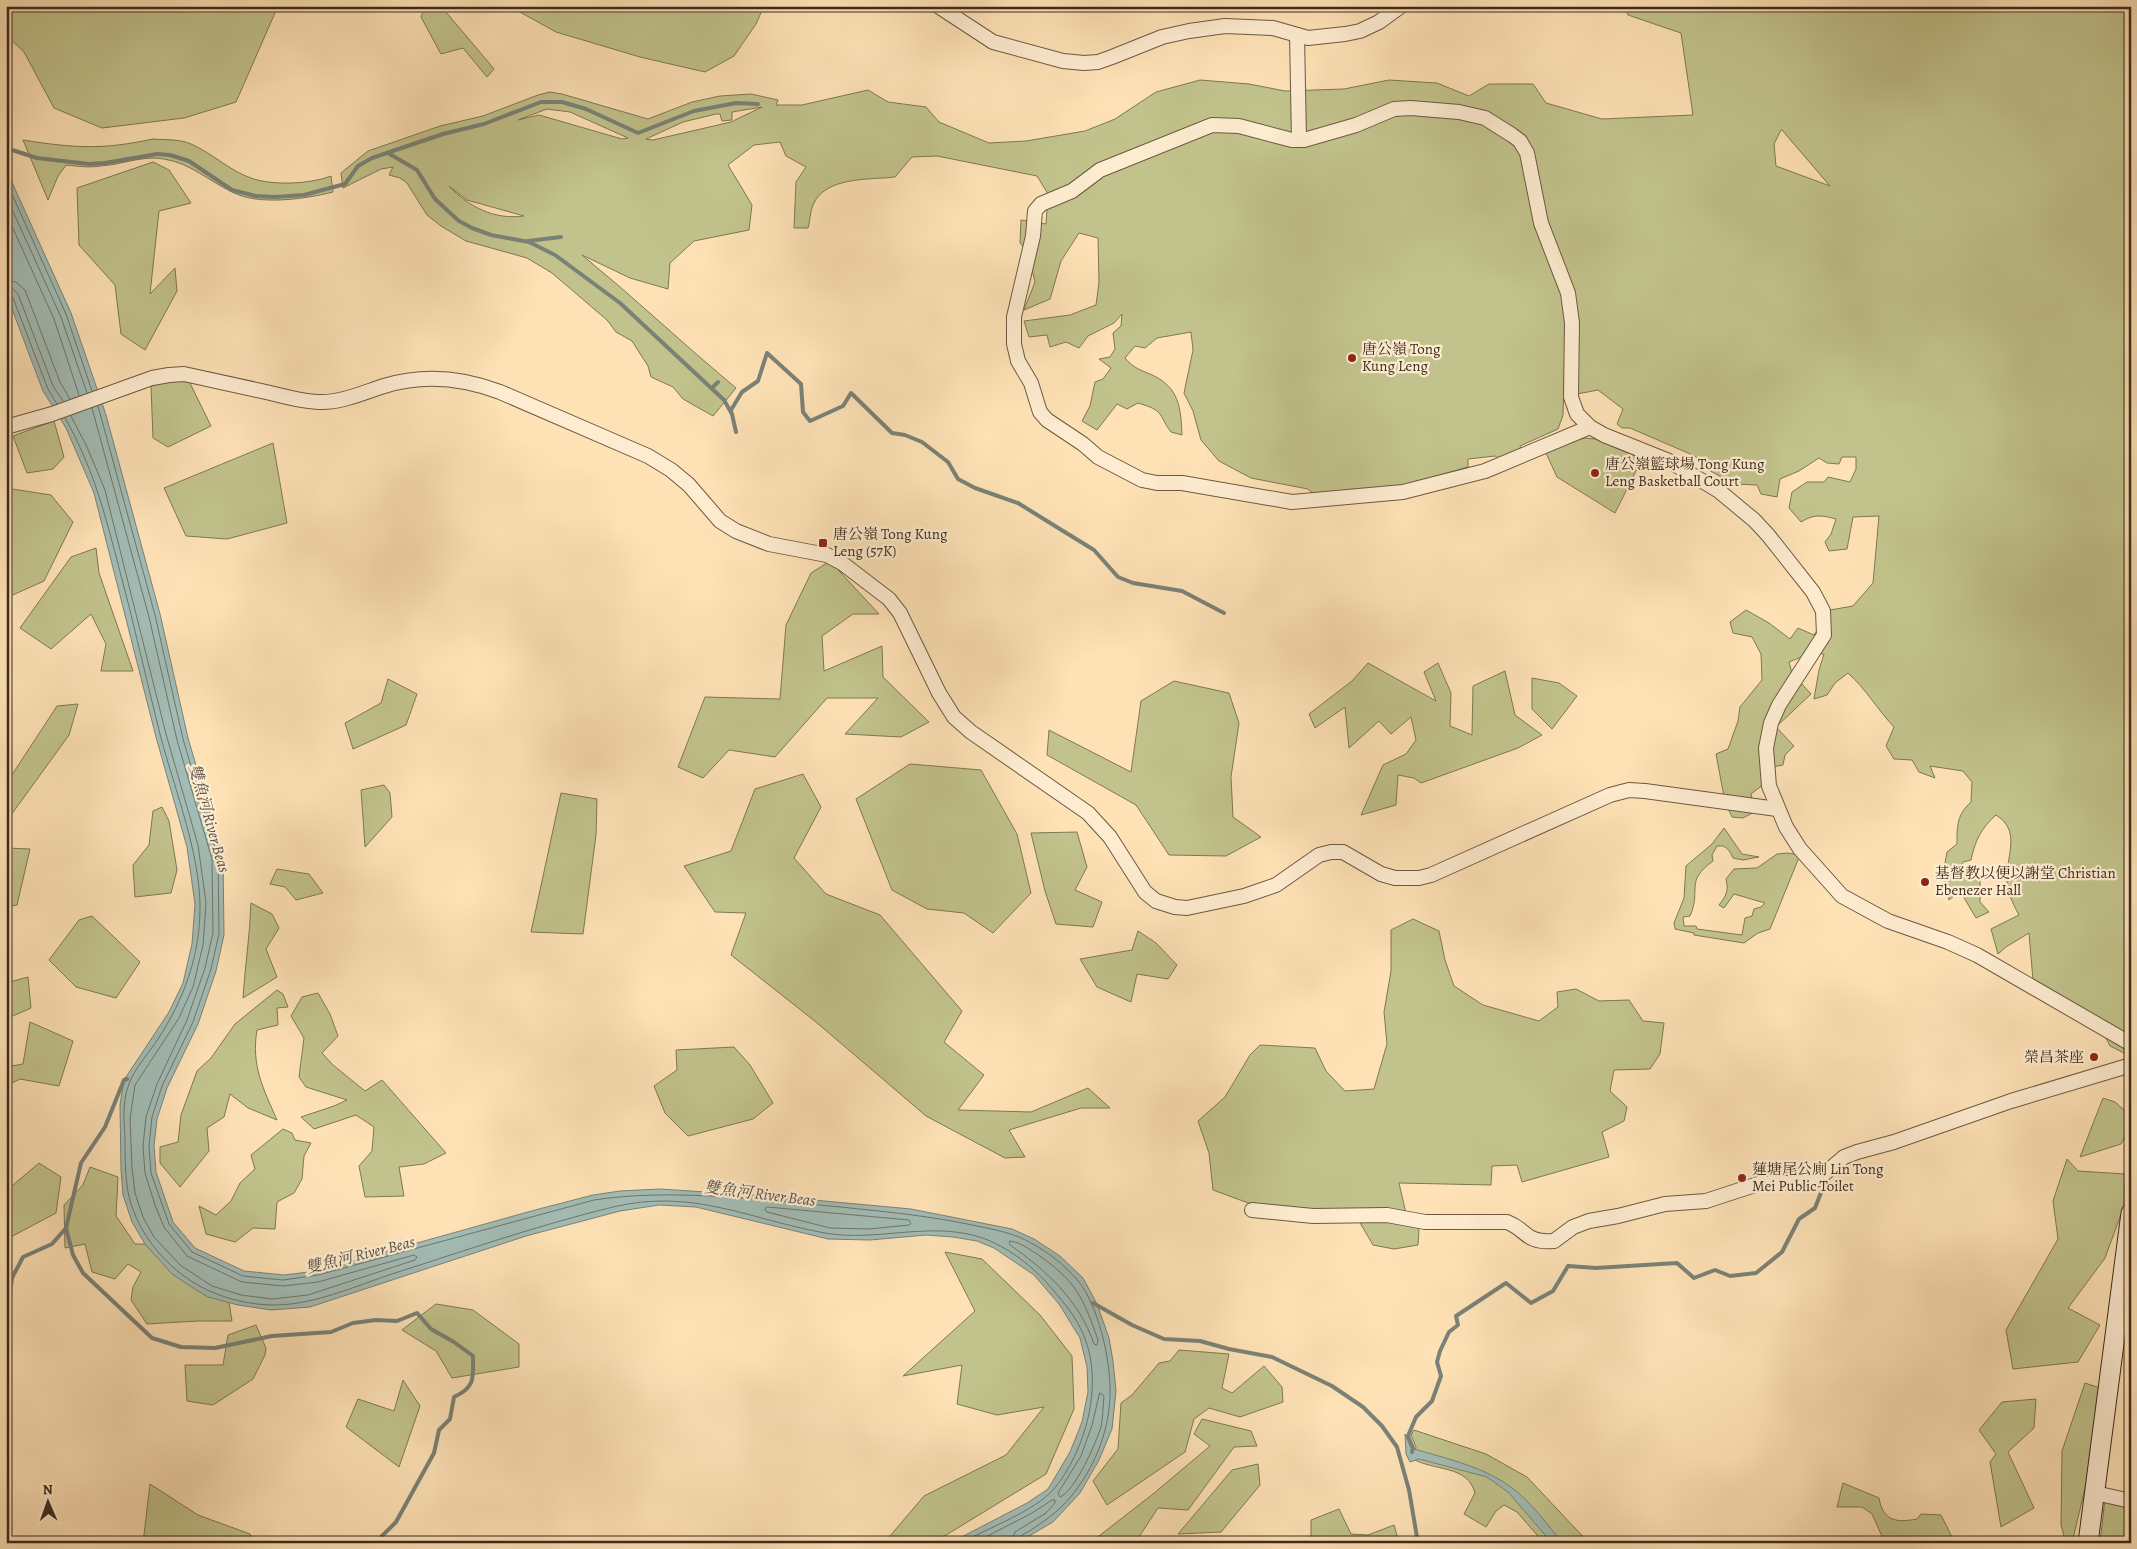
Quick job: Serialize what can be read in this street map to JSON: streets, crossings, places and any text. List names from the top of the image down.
{
  "water": ["雙魚河 River Beas"],
  "places": {
    "other": [
      "唐公嶺 Tong Kung Leng",
      "唐公嶺籃球場 Tong Kung Leng Basketball Court",
      "基督教以便以謝堂 Christian Ebenezer Hall",
      "榮昌茶座",
      "蓮塘尾公廁 Lin Tong Mei Public Toilet"
    ],
    "transit": ["唐公嶺 Tong Kung Leng (57K)"]
  },
  "north": "top"
}
